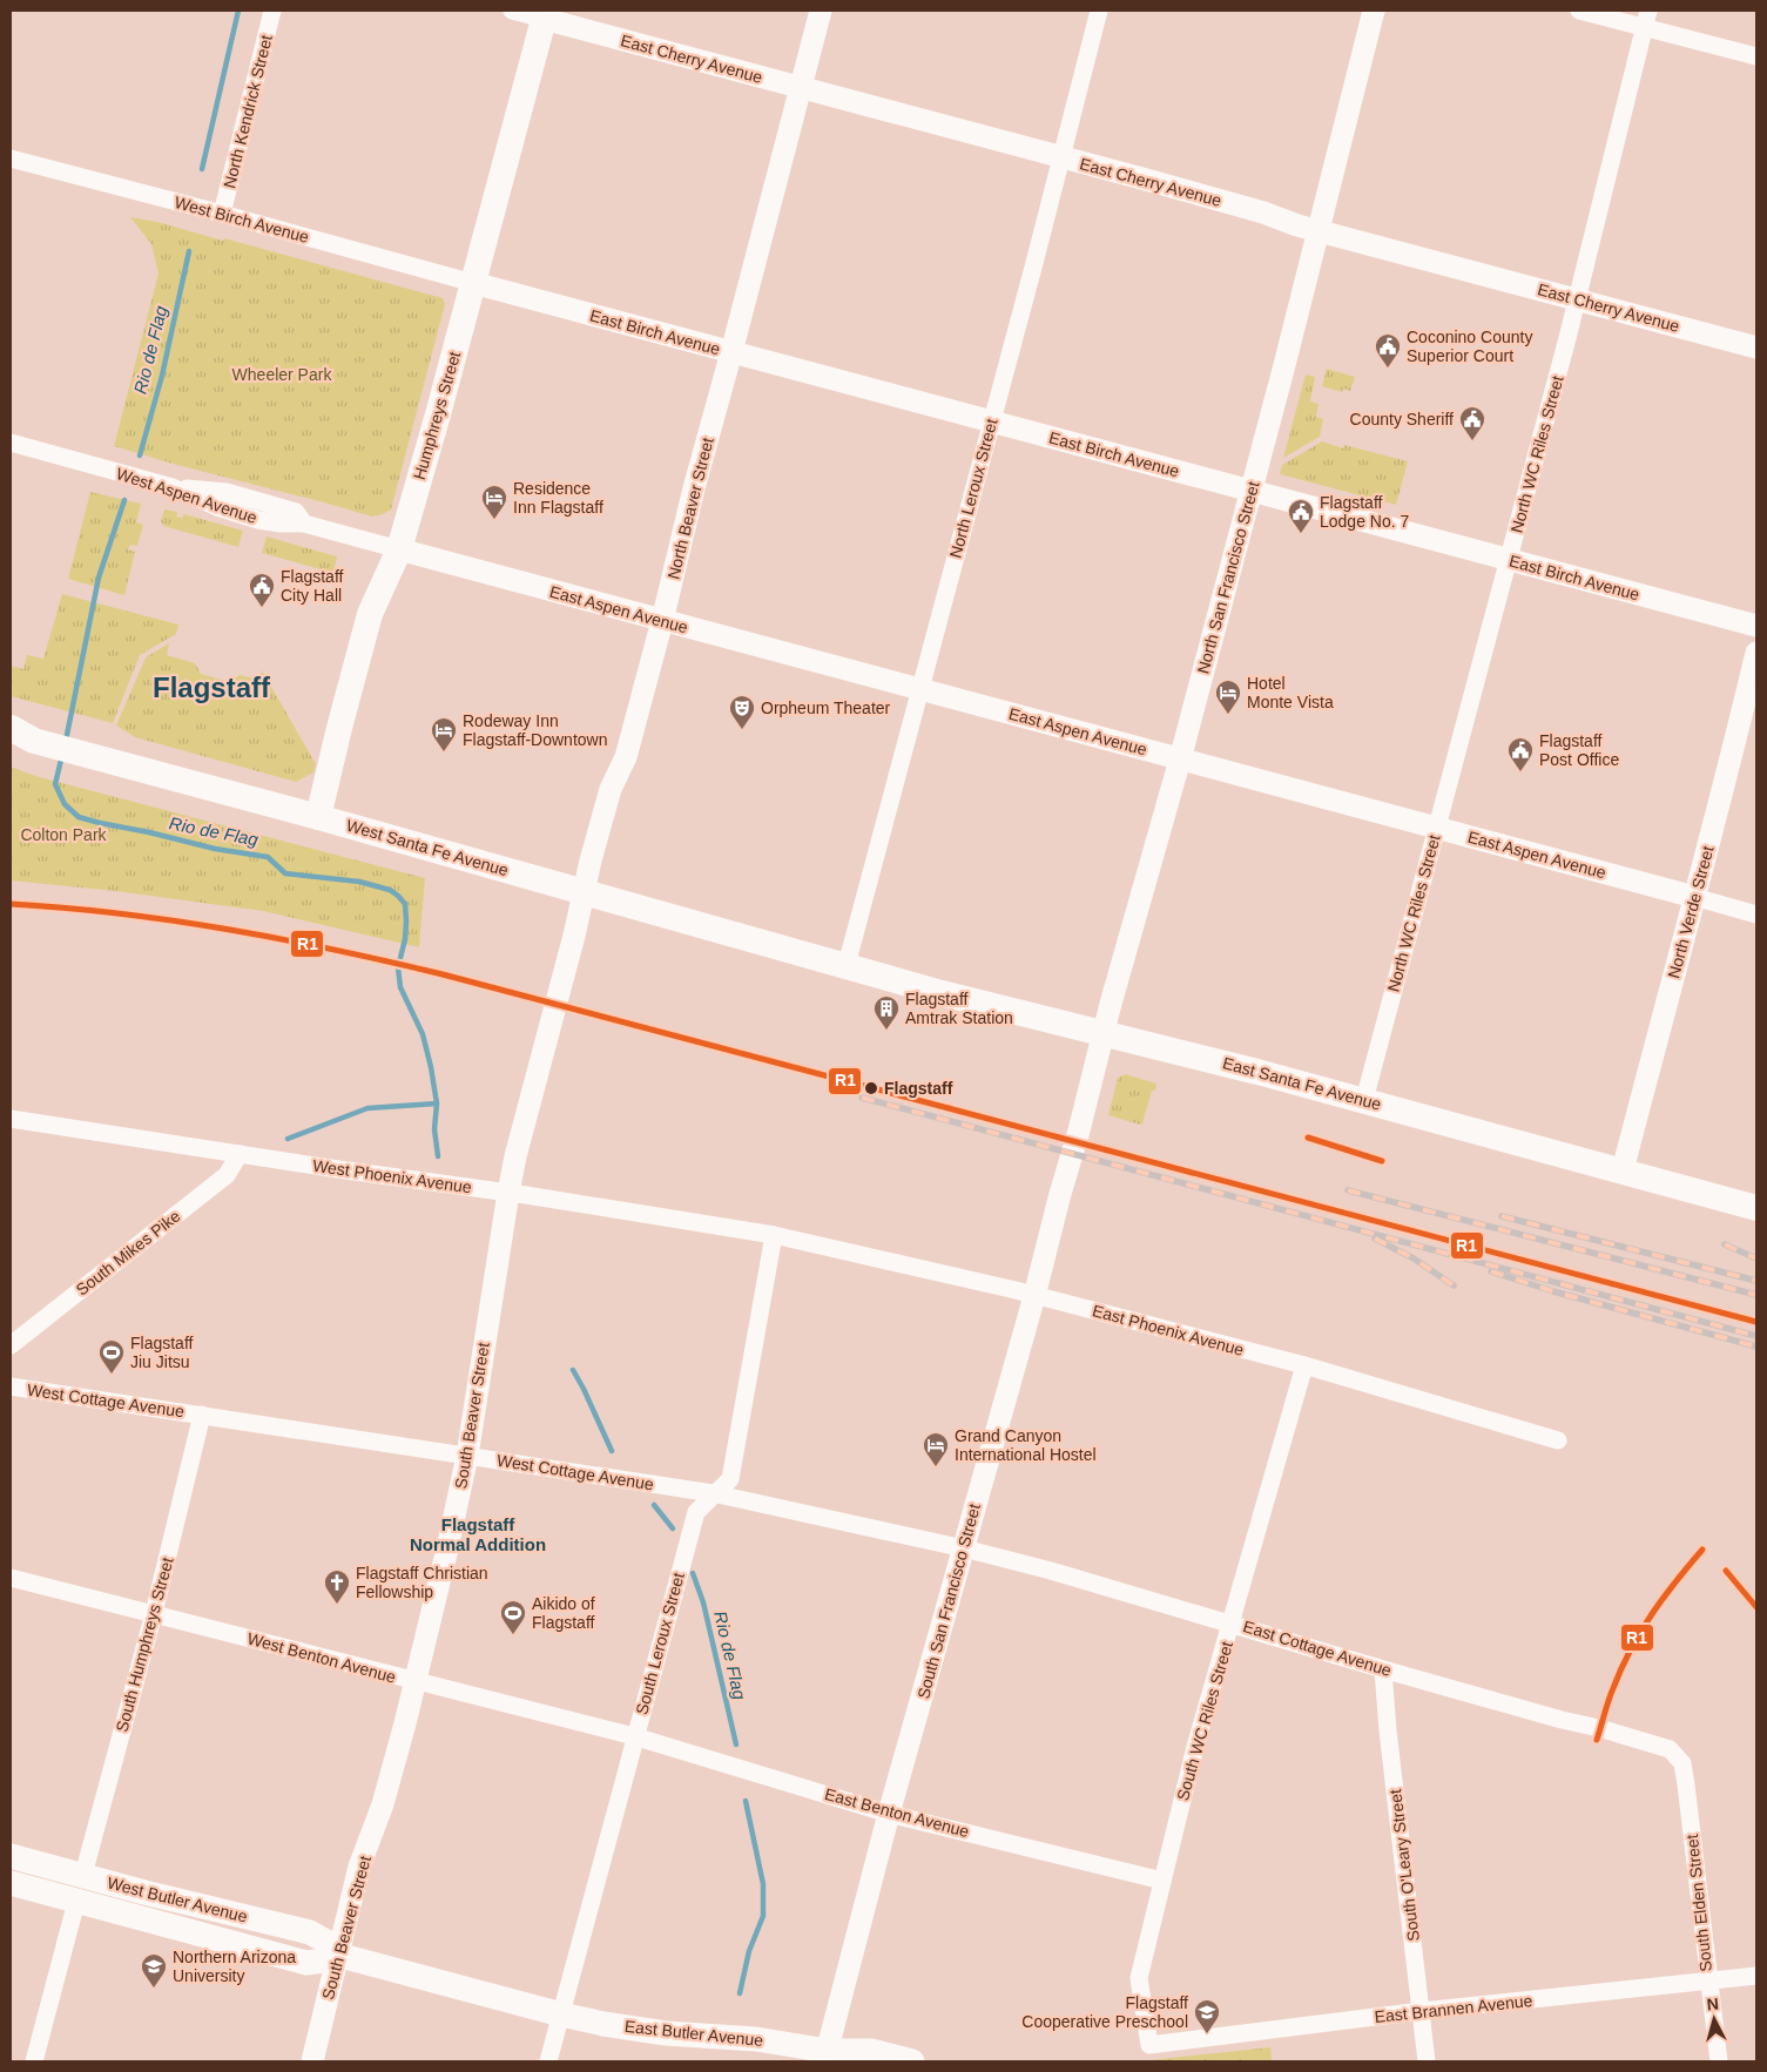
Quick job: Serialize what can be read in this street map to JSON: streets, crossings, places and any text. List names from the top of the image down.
{
  "streets": {
    "main road": [
      "Humphreys Street",
      "West Santa Fe Avenue",
      "East Santa Fe Avenue",
      "West Butler Avenue",
      "East Butler Avenue"
    ],
    "street": [
      "East Cherry Avenue",
      "North Kendrick Street",
      "West Birch Avenue",
      "East Birch Avenue",
      "North WC Riles Street",
      "North Leroux Street",
      "West Aspen Avenue",
      "North Beaver Street",
      "North San Francisco Street",
      "East Aspen Avenue",
      "North Verde Street",
      "West Phoenix Avenue",
      "South Mikes Pike",
      "East Phoenix Avenue",
      "West Cottage Avenue",
      "South Beaver Street",
      "South San Francisco Street",
      "South Leroux Street",
      "South Humphreys Street",
      "East Cottage Avenue",
      "West Benton Avenue",
      "South WC Riles Street",
      "East Benton Avenue",
      "South O'Leary Street",
      "South Elden Street",
      "East Brannen Avenue"
    ]
  },
  "crossings": [
    ["East Cherry Avenue", "Humphreys Street"],
    ["East Cherry Avenue", "North WC Riles Street"],
    ["East Cherry Avenue", "North Leroux Street"],
    ["East Cherry Avenue", "North Beaver Street"],
    ["East Cherry Avenue", "North San Francisco Street"],
    ["North Kendrick Street", "West Birch Avenue"],
    ["West Birch Avenue", "East Birch Avenue"],
    ["West Birch Avenue", "Humphreys Street"],
    ["East Birch Avenue", "Humphreys Street"],
    ["East Birch Avenue", "North WC Riles Street"],
    ["East Birch Avenue", "North Leroux Street"],
    ["East Birch Avenue", "North Beaver Street"],
    ["East Birch Avenue", "North San Francisco Street"],
    ["Humphreys Street", "West Aspen Avenue"],
    ["Humphreys Street", "East Aspen Avenue"],
    ["Humphreys Street", "West Santa Fe Avenue"],
    ["North WC Riles Street", "East Aspen Avenue"],
    ["North WC Riles Street", "East Santa Fe Avenue"],
    ["North Leroux Street", "East Aspen Avenue"],
    ["North Leroux Street", "West Santa Fe Avenue"],
    ["North Leroux Street", "East Santa Fe Avenue"],
    ["West Aspen Avenue", "East Aspen Avenue"],
    ["North Beaver Street", "East Aspen Avenue"],
    ["North Beaver Street", "West Santa Fe Avenue"],
    ["North Beaver Street", "South Beaver Street"],
    ["North San Francisco Street", "East Aspen Avenue"],
    ["North San Francisco Street", "East Santa Fe Avenue"],
    ["North San Francisco Street", "South San Francisco Street"],
    ["East Aspen Avenue", "North Verde Street"],
    ["West Santa Fe Avenue", "East Santa Fe Avenue"],
    ["North Verde Street", "East Santa Fe Avenue"],
    ["West Phoenix Avenue", "South Mikes Pike"],
    ["West Phoenix Avenue", "East Phoenix Avenue"],
    ["West Phoenix Avenue", "South Beaver Street"],
    ["West Phoenix Avenue", "South Leroux Street"],
    ["East Phoenix Avenue", "South San Francisco Street"],
    ["East Phoenix Avenue", "South Leroux Street"],
    ["East Phoenix Avenue", "South WC Riles Street"],
    ["West Cottage Avenue", "South Beaver Street"],
    ["West Cottage Avenue", "South San Francisco Street"],
    ["West Cottage Avenue", "South Leroux Street"],
    ["West Cottage Avenue", "South Humphreys Street"],
    ["West Cottage Avenue", "East Cottage Avenue"],
    ["South Beaver Street", "West Benton Avenue"],
    ["South Beaver Street", "West Butler Avenue"],
    ["South San Francisco Street", "East Cottage Avenue"],
    ["South San Francisco Street", "East Benton Avenue"],
    ["South San Francisco Street", "East Butler Avenue"],
    ["South Leroux Street", "West Benton Avenue"],
    ["South Leroux Street", "East Benton Avenue"],
    ["South Leroux Street", "West Butler Avenue"],
    ["South Leroux Street", "East Butler Avenue"],
    ["South Humphreys Street", "West Benton Avenue"],
    ["South Humphreys Street", "West Butler Avenue"],
    ["East Cottage Avenue", "South WC Riles Street"],
    ["East Cottage Avenue", "South O'Leary Street"],
    ["East Cottage Avenue", "South Elden Street"],
    ["West Benton Avenue", "East Benton Avenue"],
    ["South WC Riles Street", "East Benton Avenue"],
    ["South WC Riles Street", "East Brannen Avenue"],
    ["South O'Leary Street", "East Brannen Avenue"],
    ["West Butler Avenue", "East Butler Avenue"],
    ["South Elden Street", "East Brannen Avenue"]
  ],
  "districts": ["Flagstaff", "Flagstaff Normal Addition"],
  "water": ["Rio de Flag"],
  "parks": ["Wheeler Park", "Colton Park"],
  "places": {
    "public building": [
      "Coconino County Superior Court",
      "County Sheriff",
      "Flagstaff Lodge No. 7",
      "Flagstaff City Hall",
      "Flagstaff Post Office"
    ],
    "hotel": [
      "Residence Inn Flagstaff",
      "Hotel Monte Vista",
      "Rodeway Inn Flagstaff-Downtown",
      "Grand Canyon International Hostel"
    ],
    "theatre": ["Orpheum Theater"],
    "building": ["Flagstaff Amtrak Station"],
    "other": ["Flagstaff"],
    "sports": ["Flagstaff Jiu Jitsu", "Aikido of Flagstaff"],
    "church": ["Flagstaff Christian Fellowship"],
    "school or university": ["Northern Arizona University", "Flagstaff Cooperative Preschool"]
  },
  "lines": ["transit line R1"],
  "north": "top"
}
